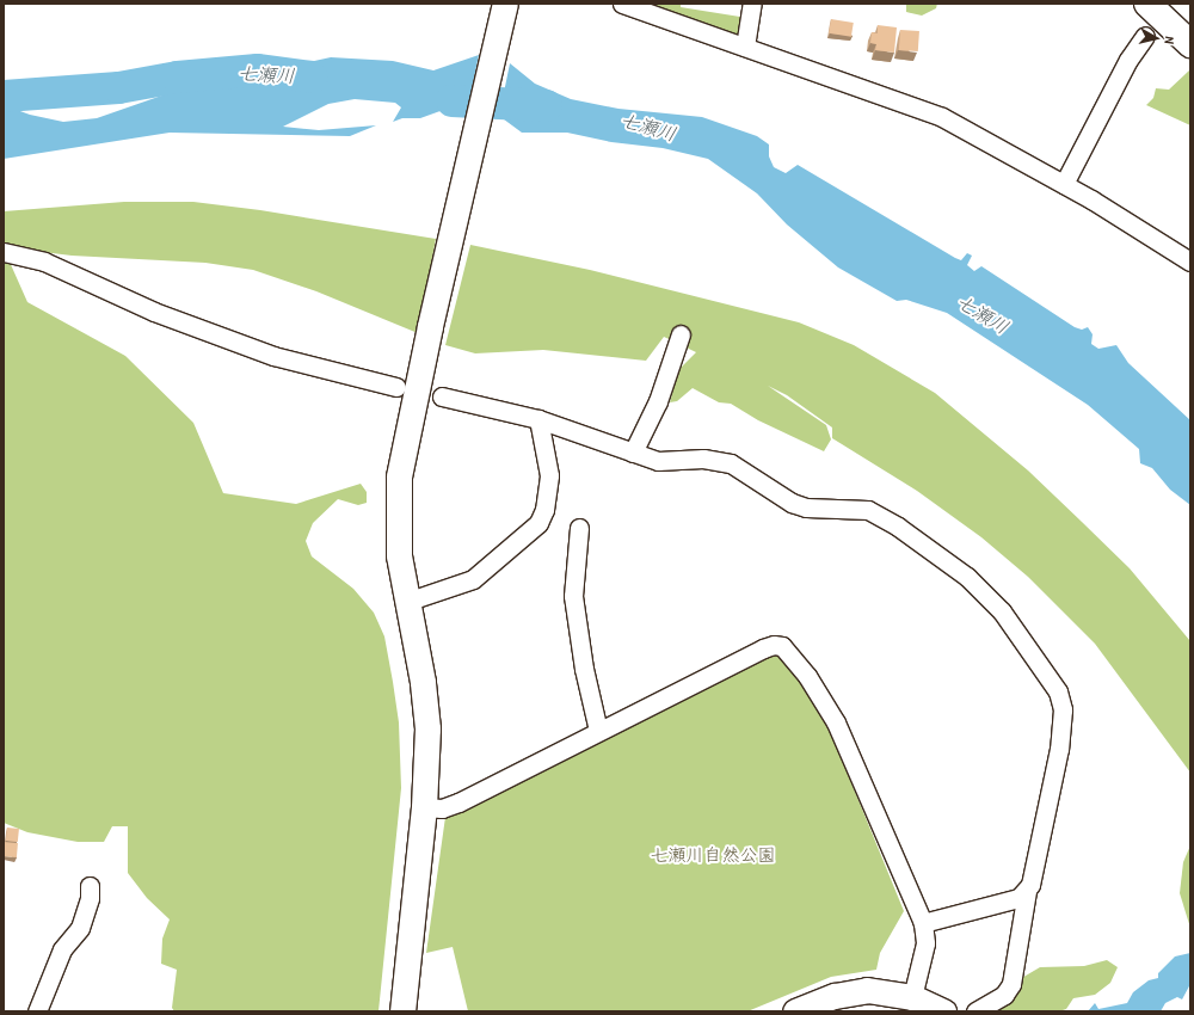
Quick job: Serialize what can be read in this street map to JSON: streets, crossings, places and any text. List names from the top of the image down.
{
  "water": ["七瀬川"],
  "parks": ["七瀬川自然公園"],
  "north": "right"
}
